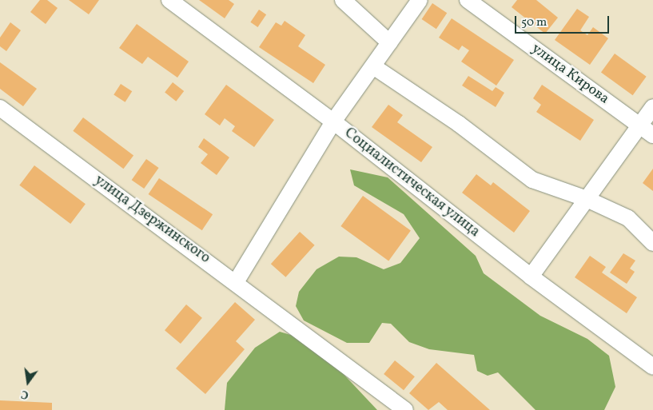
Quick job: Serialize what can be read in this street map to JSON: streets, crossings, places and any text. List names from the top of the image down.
{
  "streets": {
    "street": ["улица Кирова", "Социалистическая улица", "улица Дзержинского"]
  },
  "scale_bar": "50 m",
  "north": "bottom"
}
